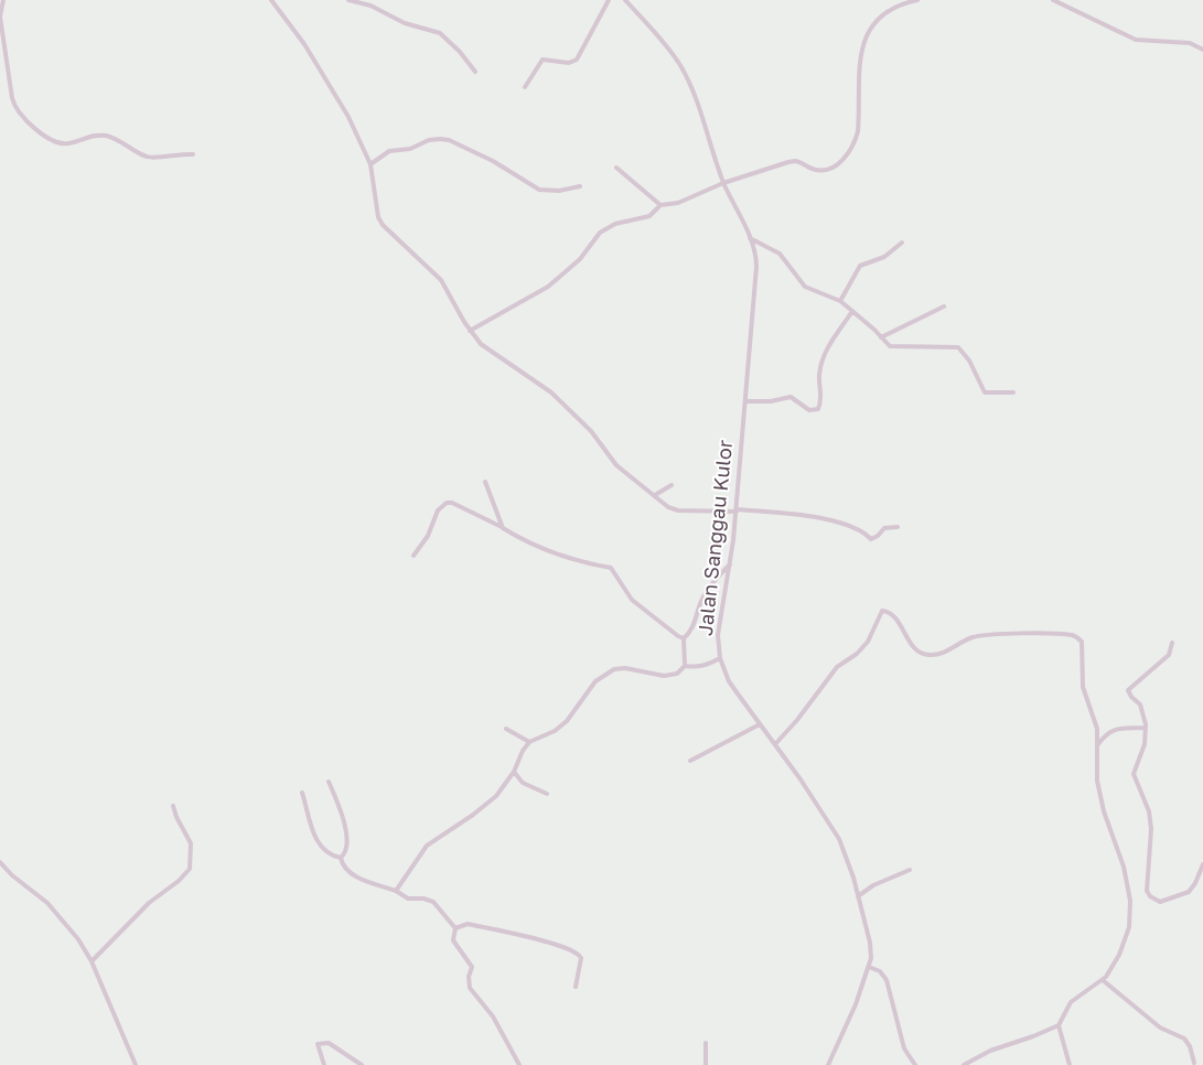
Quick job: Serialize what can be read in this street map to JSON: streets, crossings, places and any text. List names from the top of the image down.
{
  "streets": {
    "street": ["Jalan Sanggau Kulor"]
  }
}
